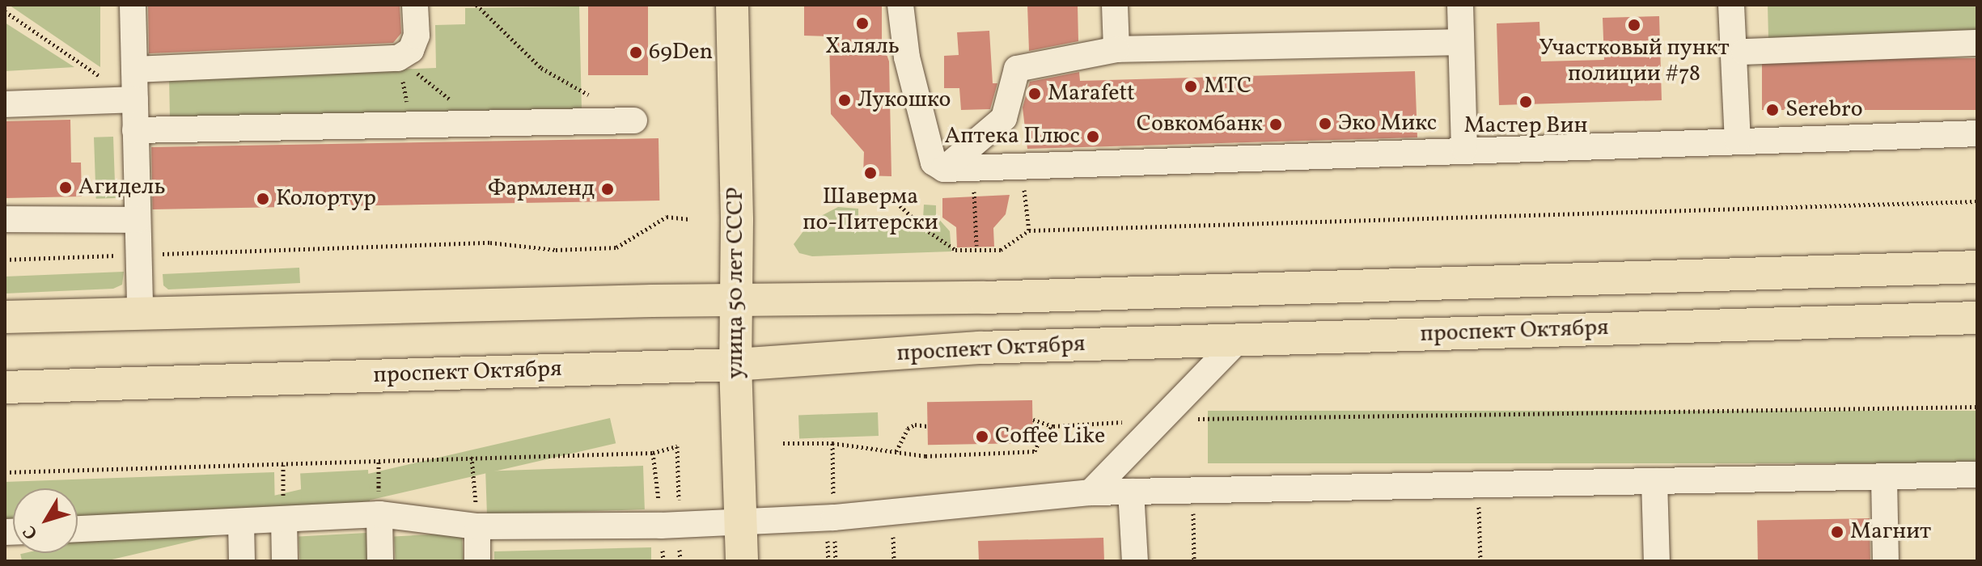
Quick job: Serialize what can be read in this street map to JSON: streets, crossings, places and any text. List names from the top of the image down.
{
  "streets": {
    "main road": ["улица 50 лет СССР", "проспект Октября"]
  },
  "crossings": [
    ["улица 50 лет СССР", "проспект Октября"]
  ],
  "places": [
    "Халяль",
    "Участковый пункт полиции #78",
    "69Den",
    "МТС",
    "Marafett",
    "Лукошко",
    "Мастер Вин",
    "Serebro",
    "Эко Микс",
    "Совкомбанк",
    "Аптека Плюс",
    "Шаверма по-Питерски",
    "Агидель",
    "Фармленд",
    "Колортур",
    "Coffee Like",
    "Магнит"
  ],
  "north": "bottom left"
}
